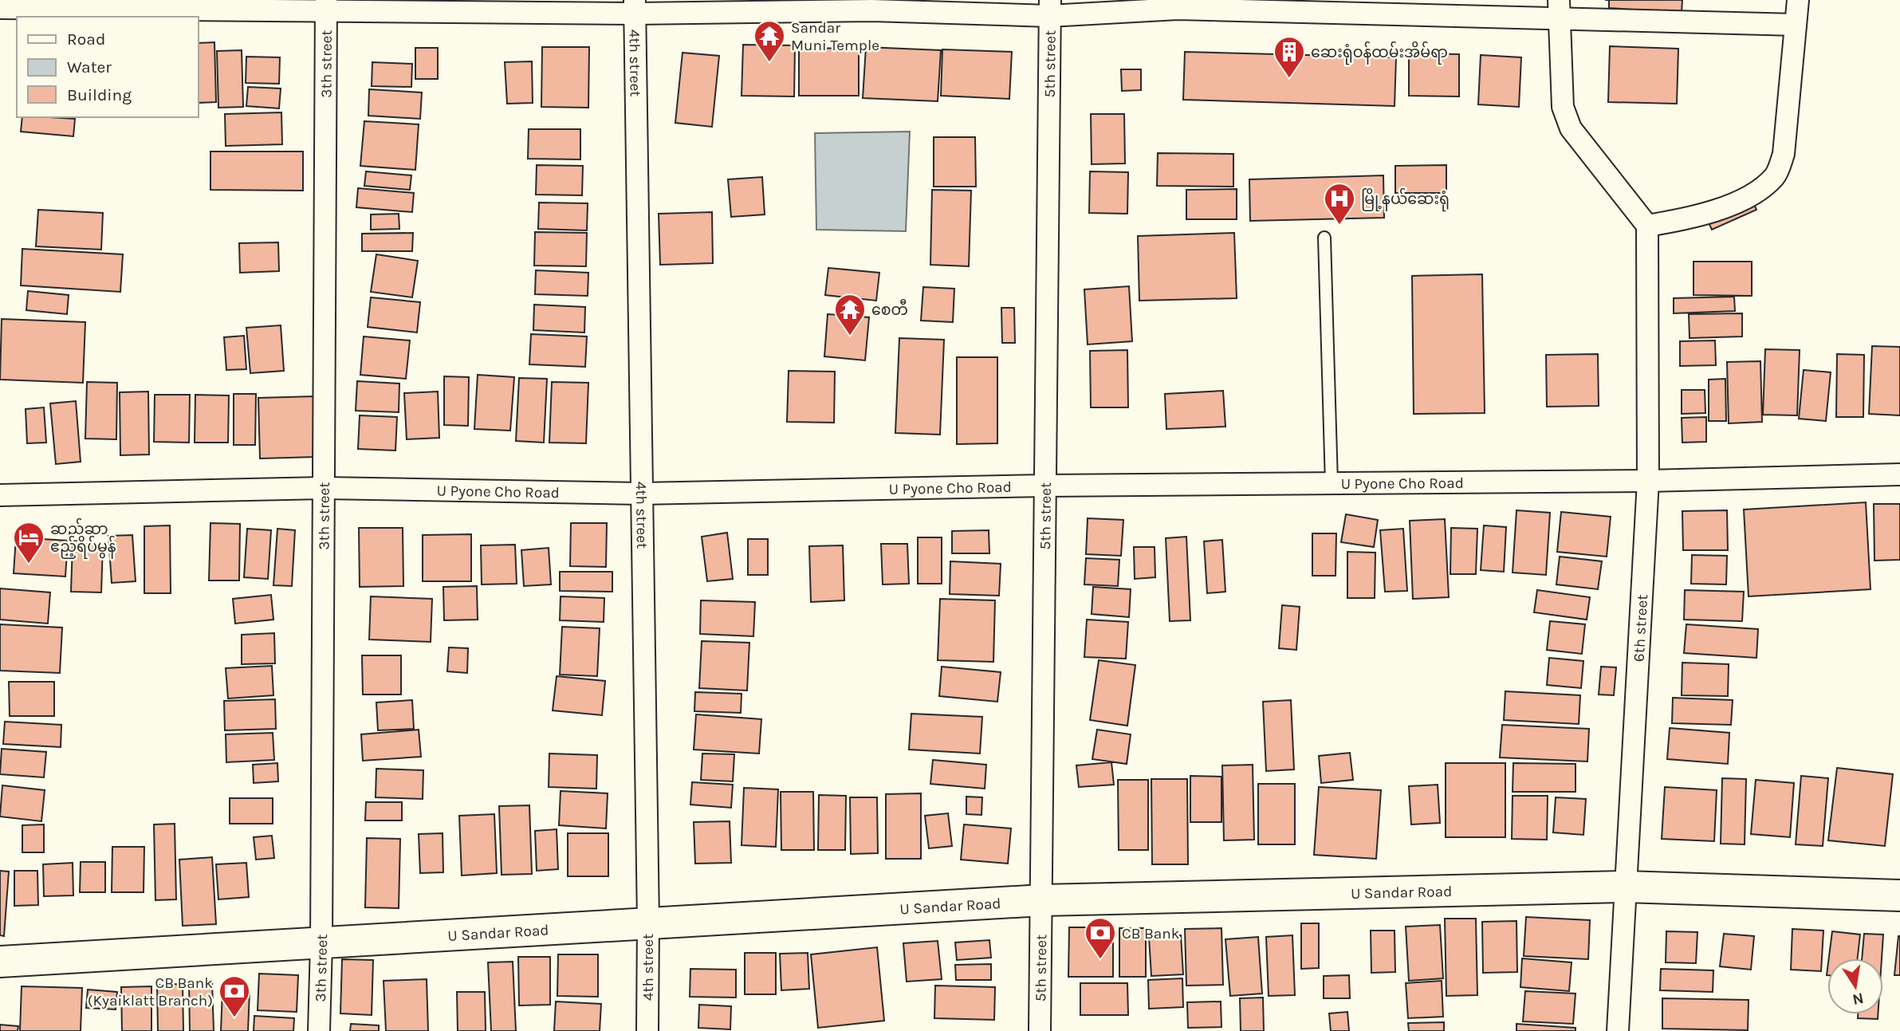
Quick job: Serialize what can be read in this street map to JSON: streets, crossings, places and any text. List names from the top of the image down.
{
  "streets": {
    "main road": ["U Sandar Road"],
    "street": [
      "3th street",
      "4th street",
      "5th street",
      "U Pyone Cho Road",
      "6th street"
    ]
  },
  "crossings": [
    ["3th street", "U Pyone Cho Road"],
    ["3th street", "U Sandar Road"],
    ["4th street", "U Pyone Cho Road"],
    ["4th street", "U Sandar Road"],
    ["5th street", "U Pyone Cho Road"],
    ["5th street", "U Sandar Road"],
    ["U Pyone Cho Road", "6th street"],
    ["6th street", "U Sandar Road"]
  ],
  "places": {
    "temple": ["Sandar Muni Temple", "စေတီ"],
    "building": ["ဆေးရုံဝန်ထမ်းအိမ်ရာ"],
    "hospital": ["မြို့နယ်ဆေးရုံ"],
    "hotel": ["ဆည်ဆာ ဧည့်ရိပ်မွန်"],
    "bank": ["CB Bank", "CB Bank (Kyaiklatt Branch)"]
  },
  "legend": ["Road", "Water", "Building"],
  "north": "bottom"
}
